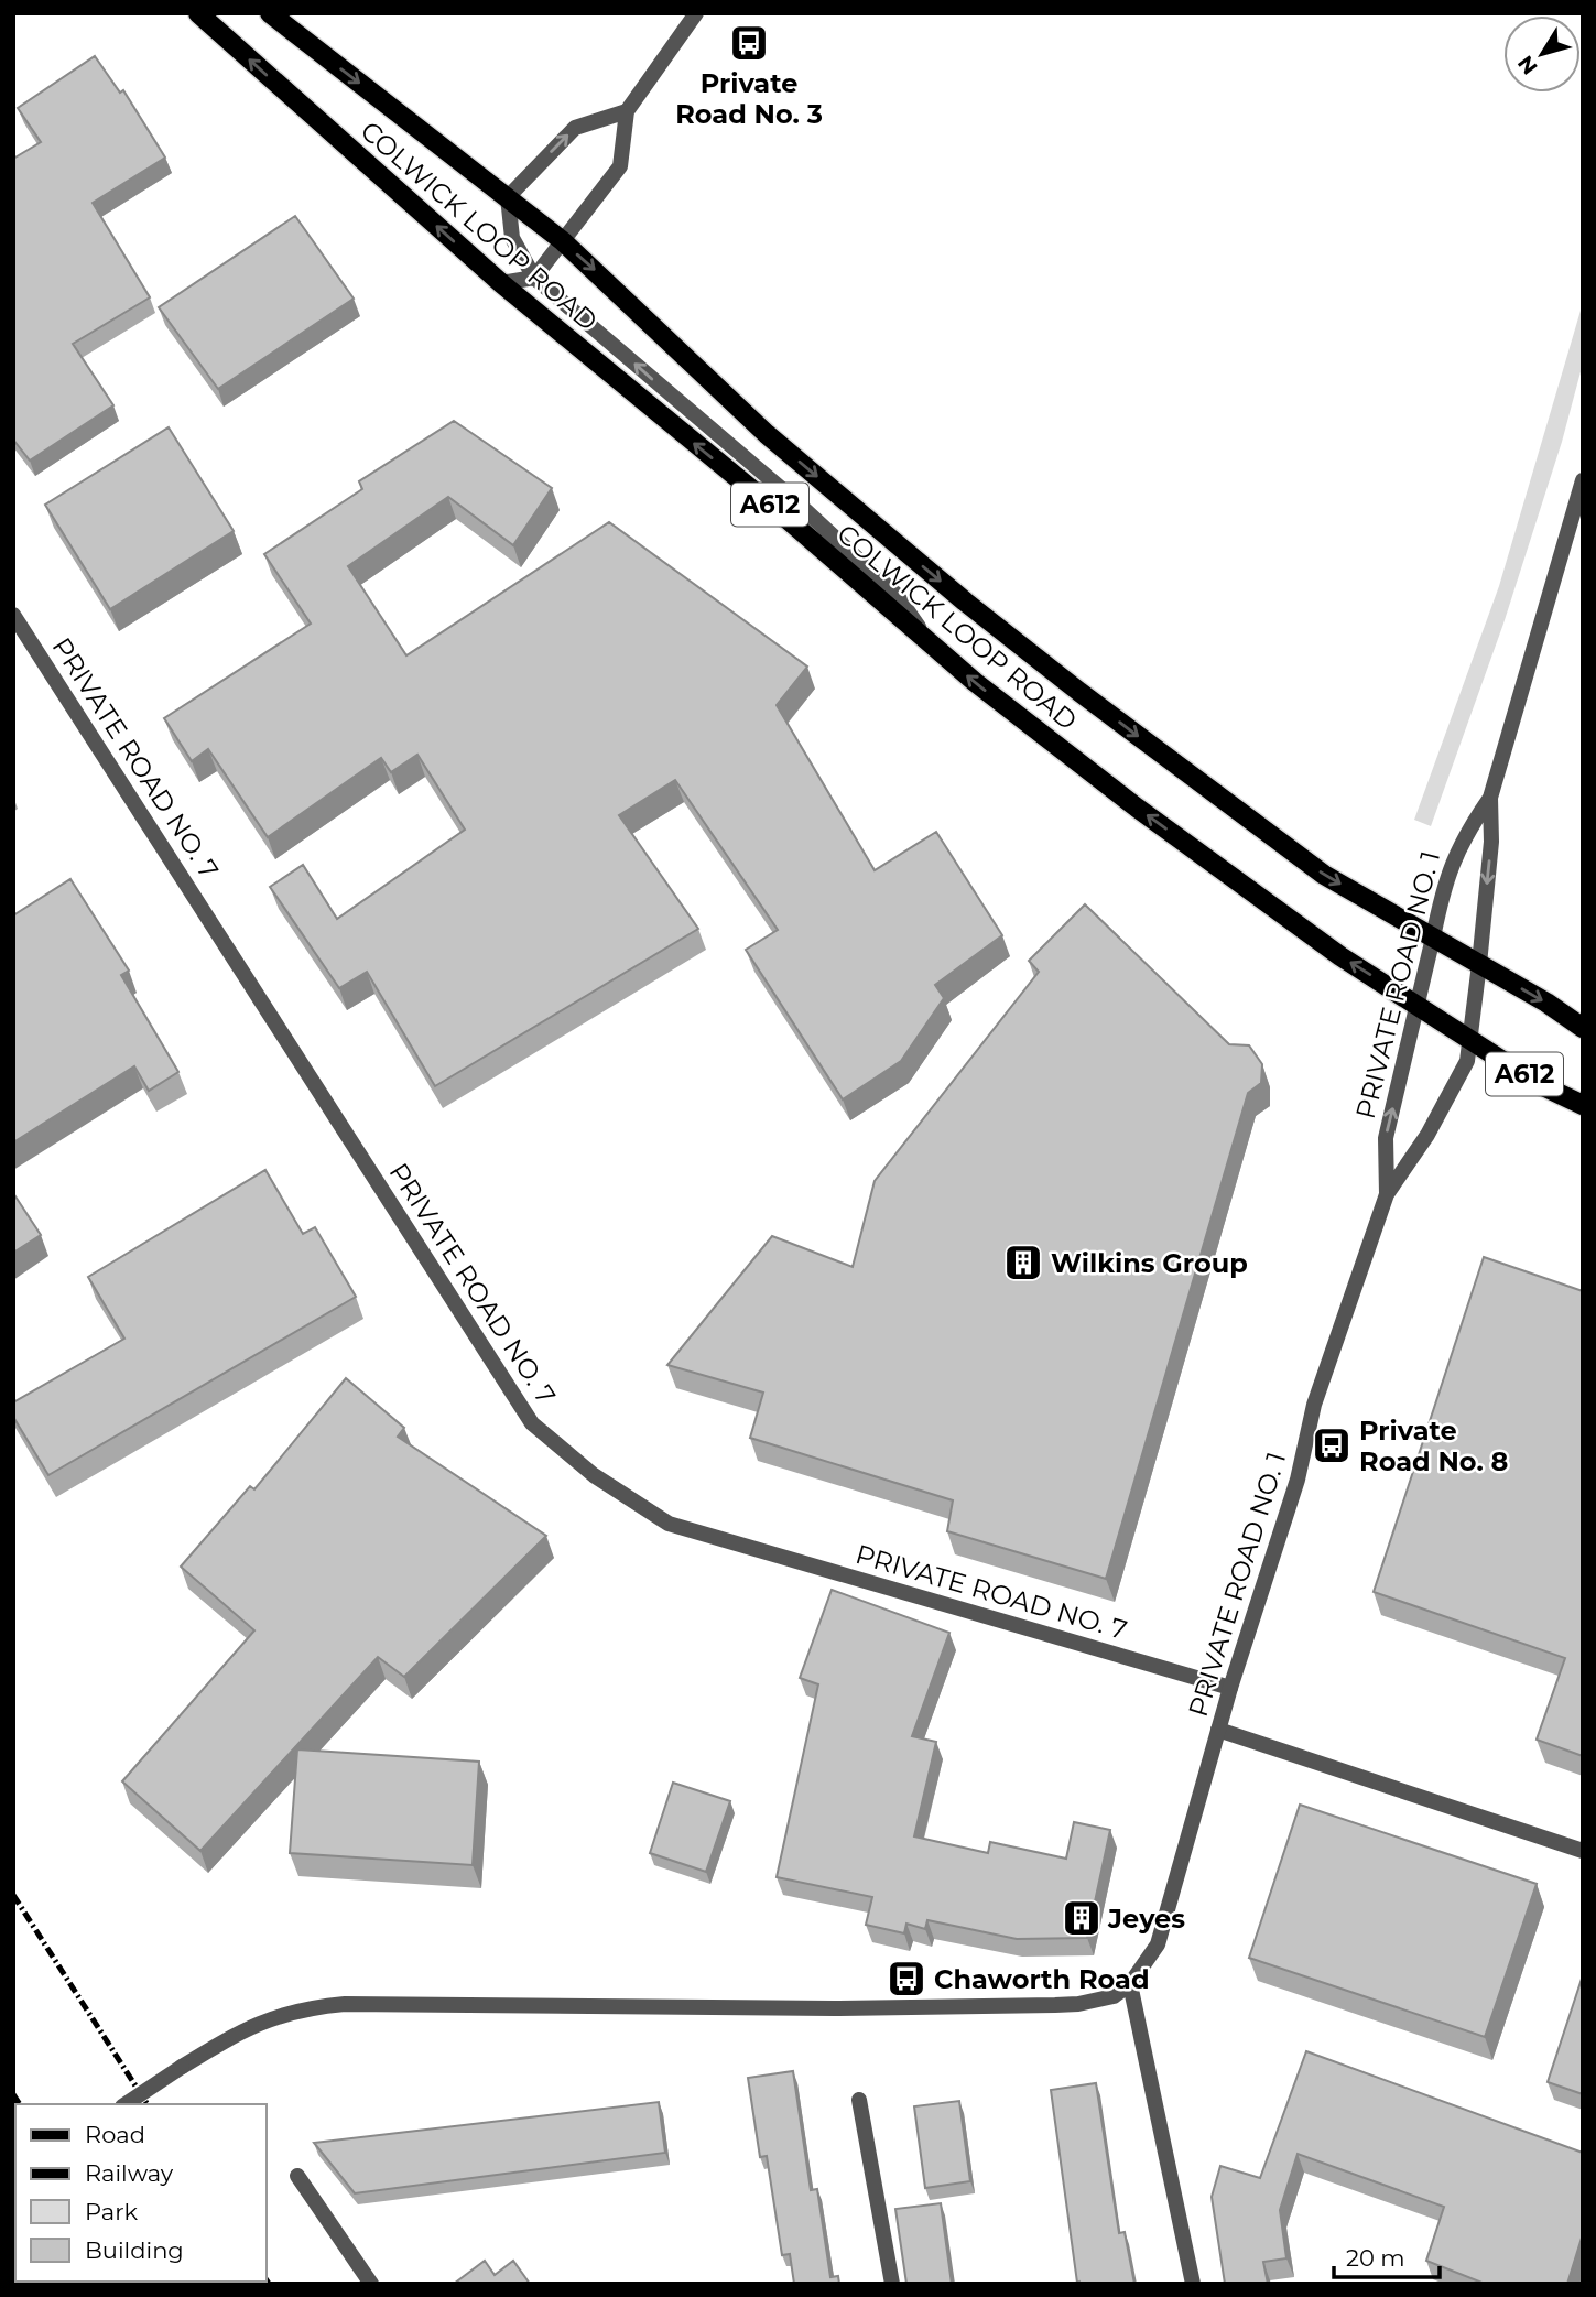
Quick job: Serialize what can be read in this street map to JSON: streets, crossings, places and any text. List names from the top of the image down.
{
  "streets": {
    "main road": ["COLWICK LOOP ROAD", "A612"],
    "street": ["PRIVATE ROAD NO. 7", "PRIVATE ROAD NO. 1"]
  },
  "crossings": [
    ["COLWICK LOOP ROAD", "PRIVATE ROAD NO. 1"],
    ["PRIVATE ROAD NO. 7", "PRIVATE ROAD NO. 1"]
  ],
  "places": {
    "bus stop": ["Private Road No. 3", "Private Road No. 8", "Chaworth Road"],
    "building": ["Wilkins Group", "Jeyes"]
  },
  "legend": [
    "Road",
    "Railway",
    "Park",
    "Building"
  ],
  "scale_bar": "20 m",
  "north": "bottom left"
}
